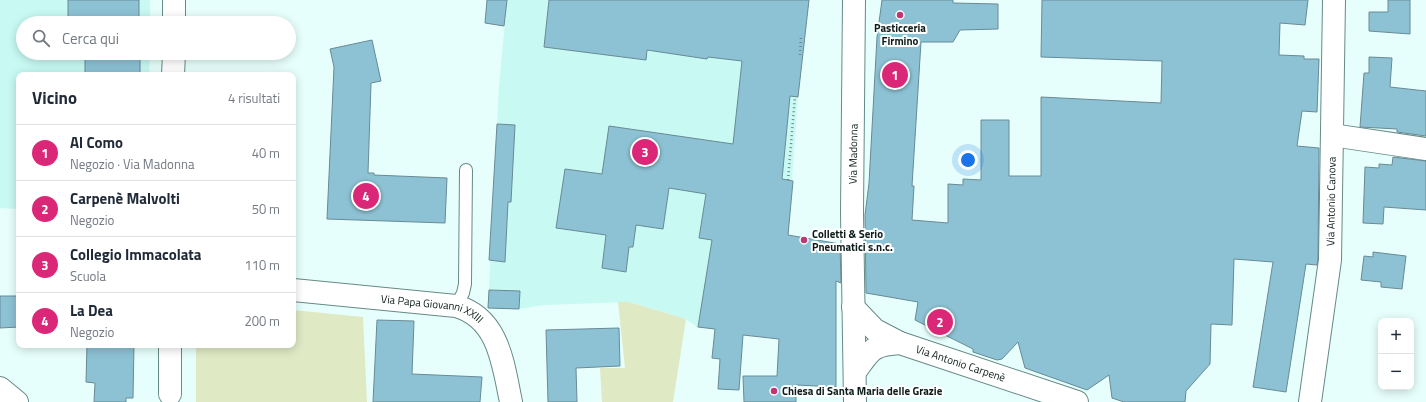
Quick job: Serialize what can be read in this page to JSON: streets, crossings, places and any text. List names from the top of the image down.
{
  "streets": {
    "street": [
      "Via Madonna",
      "Via Antonio Canova",
      "Via Papa Giovanni XXIII",
      "Via Antonio Carpenè"
    ]
  },
  "crossings": [
    ["Via Madonna", "Via Antonio Carpenè"]
  ],
  "places": ["Pasticceria Firmino", "Colletti & Serio Pneumatici s.n.c.", "Chiesa di Santa Maria delle Grazie"],
  "page": {
    "search": "Cerca qui",
    "pins": [
      "1",
      "3",
      "4",
      "2"
    ],
    "heading": ["Vicino", "4 risultati"],
    "list": [
      {
        "mark": "1",
        "name": "Al Como",
        "note": "Negozio · Via Madonna",
        "value": "40 m"
      },
      {
        "mark": "2",
        "name": "Carpenè Malvolti",
        "note": "Negozio",
        "value": "50 m"
      },
      {
        "mark": "3",
        "name": "Collegio Immacolata",
        "note": "Scuola",
        "value": "110 m"
      },
      {
        "mark": "4",
        "name": "La Dea",
        "note": "Negozio",
        "value": "200 m"
      }
    ],
    "map_buttons": ["+", "−"]
  }
}
